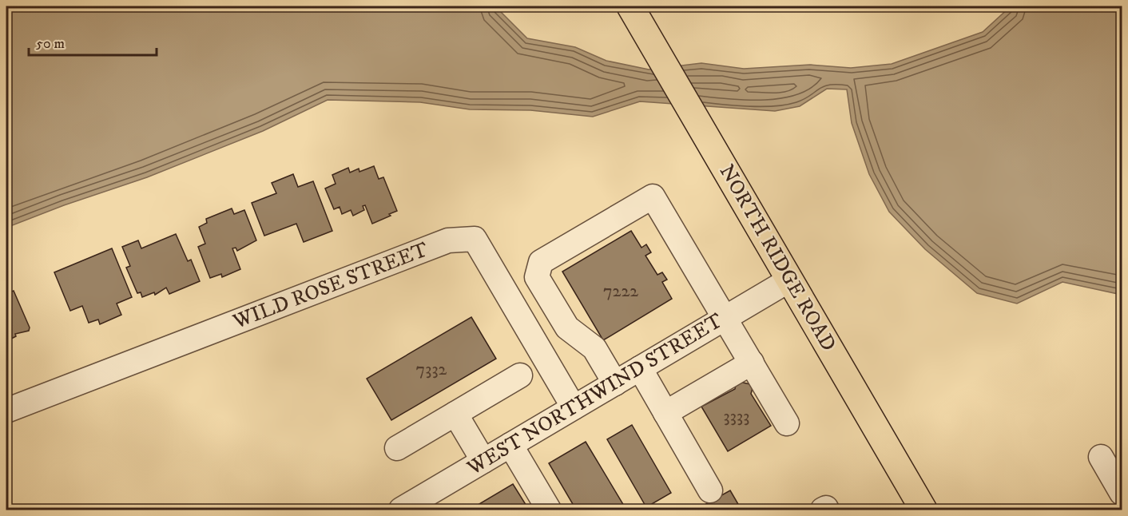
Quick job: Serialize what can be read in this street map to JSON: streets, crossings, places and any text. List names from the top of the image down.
{
  "streets": {
    "main road": ["NORTH RIDGE ROAD"],
    "street": ["WILD ROSE STREET", "WEST NORTHWIND STREET"]
  },
  "crossings": [
    ["NORTH RIDGE ROAD", "WEST NORTHWIND STREET"],
    ["WILD ROSE STREET", "WEST NORTHWIND STREET"]
  ],
  "house_numbers": ["7222", "7332", "3333"],
  "scale_bar": "50 m"
}
